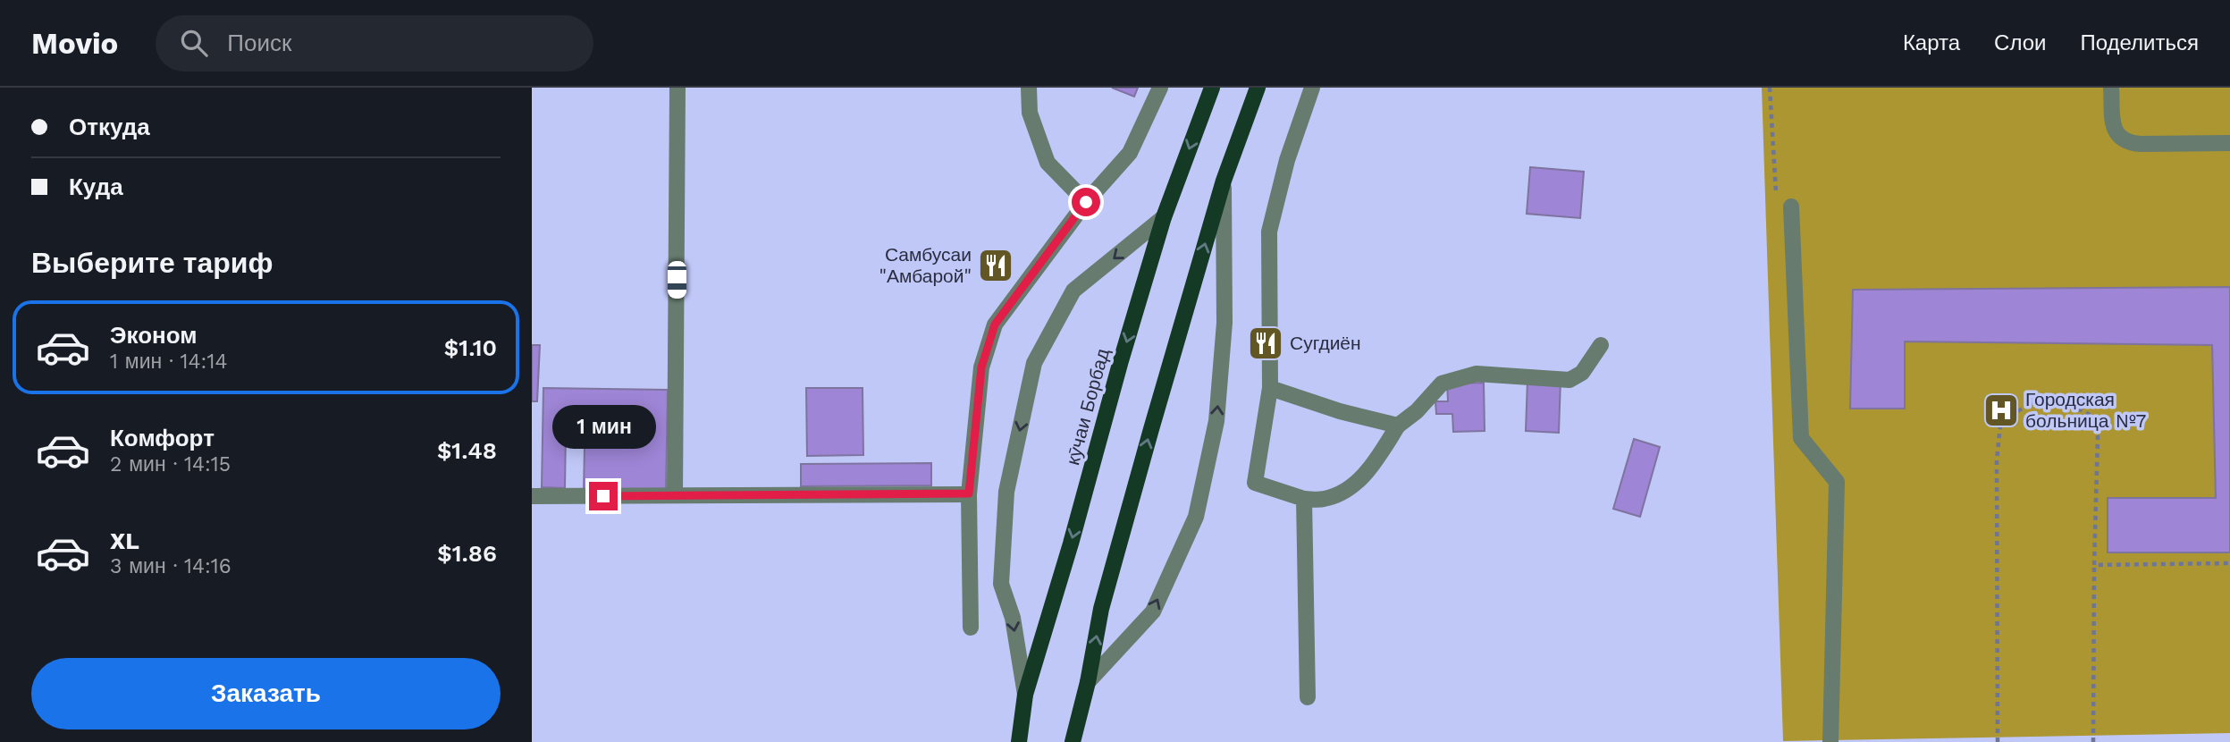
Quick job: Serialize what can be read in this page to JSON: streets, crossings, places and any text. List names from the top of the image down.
{
  "streets": {
    "main road": ["кӯчаи Борбад"]
  },
  "places": {
    "restaurant": ["Самбусаи \"Амбарой\"", "Сугдиён"],
    "hospital": ["Городская больница №7"]
  },
  "page": {
    "header": "Movio",
    "search": "Поиск",
    "nav": ["Карта", "Слои", "Поделиться"],
    "banner": ["Откуда", "Куда"],
    "heading": "Выберите тариф",
    "list": [
      {
        "name": "Эконом",
        "note": "1 мин · 14:14",
        "value": "$1.10"
      },
      {
        "name": "Комфорт",
        "note": "2 мин · 14:15",
        "value": "$1.48"
      },
      {
        "name": "XL",
        "note": "3 мин · 14:16",
        "value": "$1.86"
      }
    ],
    "bubble": "1 мин",
    "buttons": "Заказать"
  }
}
